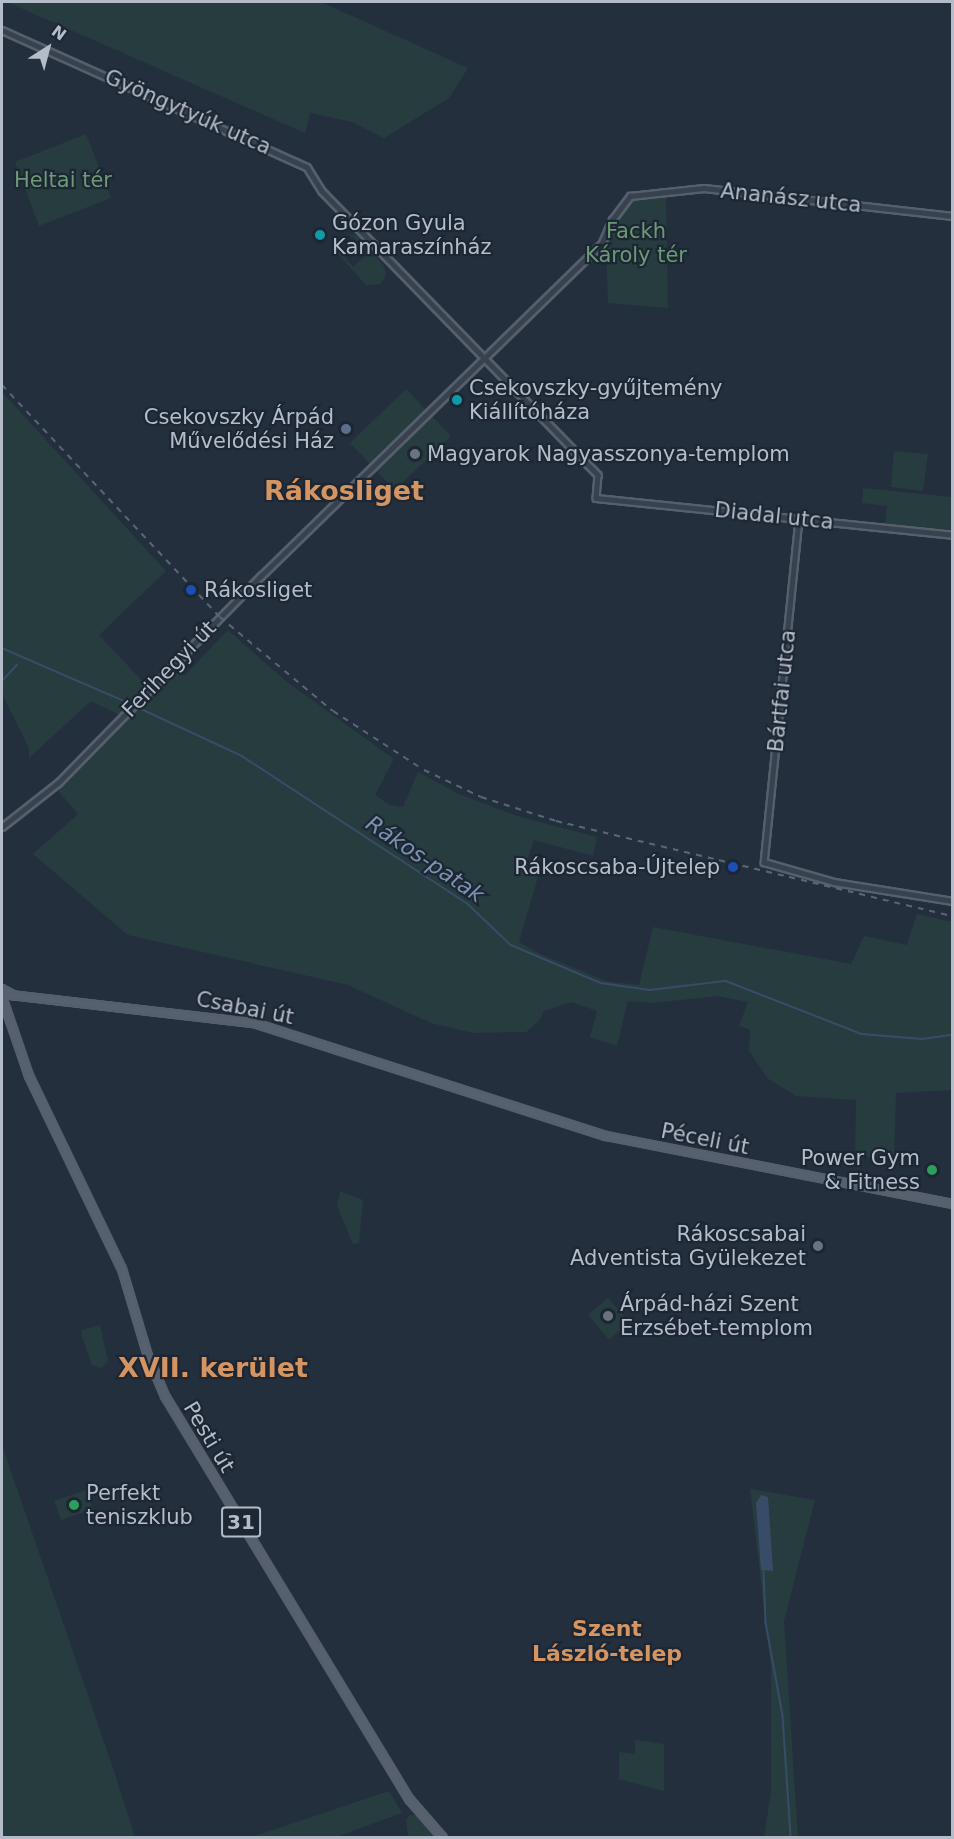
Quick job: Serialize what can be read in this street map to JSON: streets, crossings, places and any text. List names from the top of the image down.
{
  "streets": {
    "main road": [
      "Csabai út",
      "Péceli út",
      "Pesti út",
      "31"
    ],
    "street": [
      "Gyöngytyúk utca",
      "Ananász utca",
      "Diadal utca",
      "Ferihegyi út",
      "Bártfai utca"
    ]
  },
  "crossings": [
    ["Gyöngytyúk utca", "Diadal utca"],
    ["Gyöngytyúk utca", "Ferihegyi út"],
    ["Ananász utca", "Ferihegyi út"],
    ["Diadal utca", "Ferihegyi út"],
    ["Diadal utca", "Bártfai utca"],
    ["Csabai út", "Péceli út"],
    ["Csabai út", "Pesti út"]
  ],
  "districts": ["Rákosliget", "XVII. kerület", "Szent László-telep"],
  "water": ["Rákos-patak"],
  "parks": ["Heltai tér", "Fackh Károly tér"],
  "places": [
    "Gózon Gyula Kamaraszínház",
    "Csekovszky-gyűjtemény Kiállítóháza",
    "Csekovszky Árpád Művelődési Ház",
    "Magyarok Nagyasszonya-templom",
    "Rákosliget",
    "Rákoscsaba-Újtelep",
    "Power Gym & Fitness",
    "Rákoscsabai Adventista Gyülekezet",
    "Árpád-házi Szent Erzsébet-templom",
    "Perfekt teniszklub"
  ],
  "north": "top right"
}
